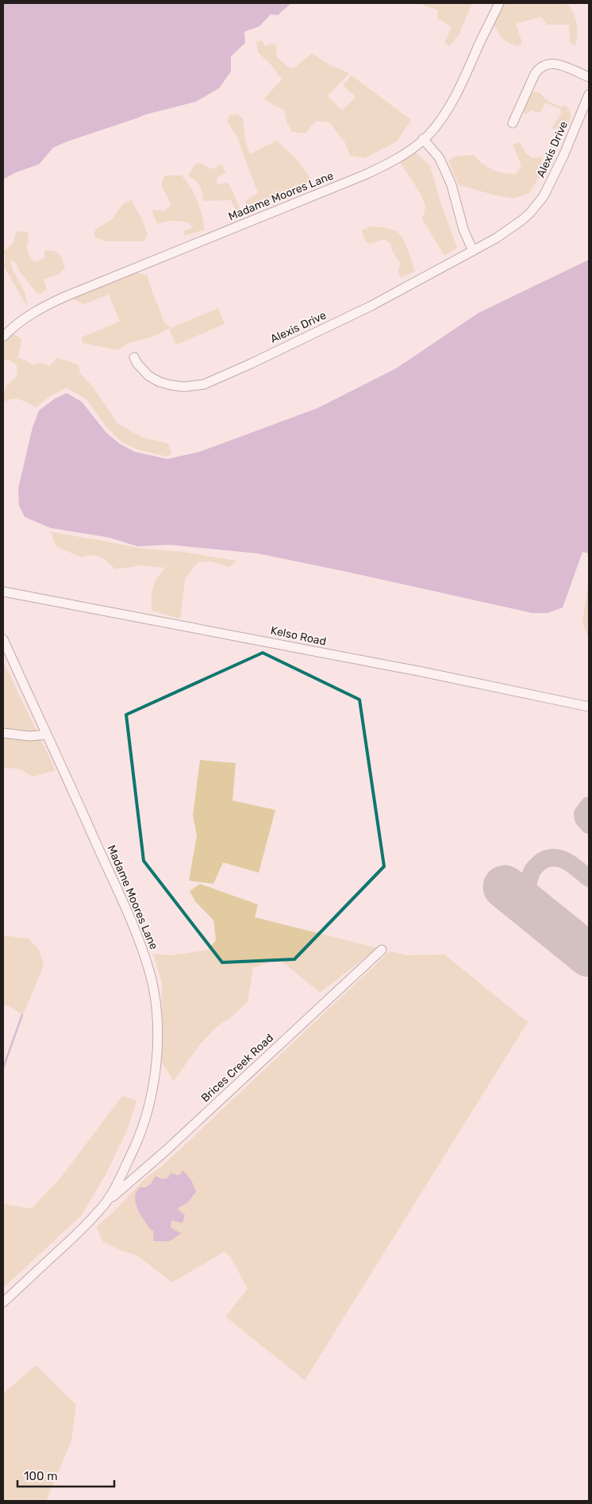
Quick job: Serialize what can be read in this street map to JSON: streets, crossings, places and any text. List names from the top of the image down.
{
  "streets": {
    "street": [
      "Alexis Drive",
      "Madame Moores Lane",
      "Kelso Road",
      "Brices Creek Road"
    ]
  },
  "crossings": [
    ["Madame Moores Lane", "Brices Creek Road"]
  ],
  "scale_bar": "100 m"
}
